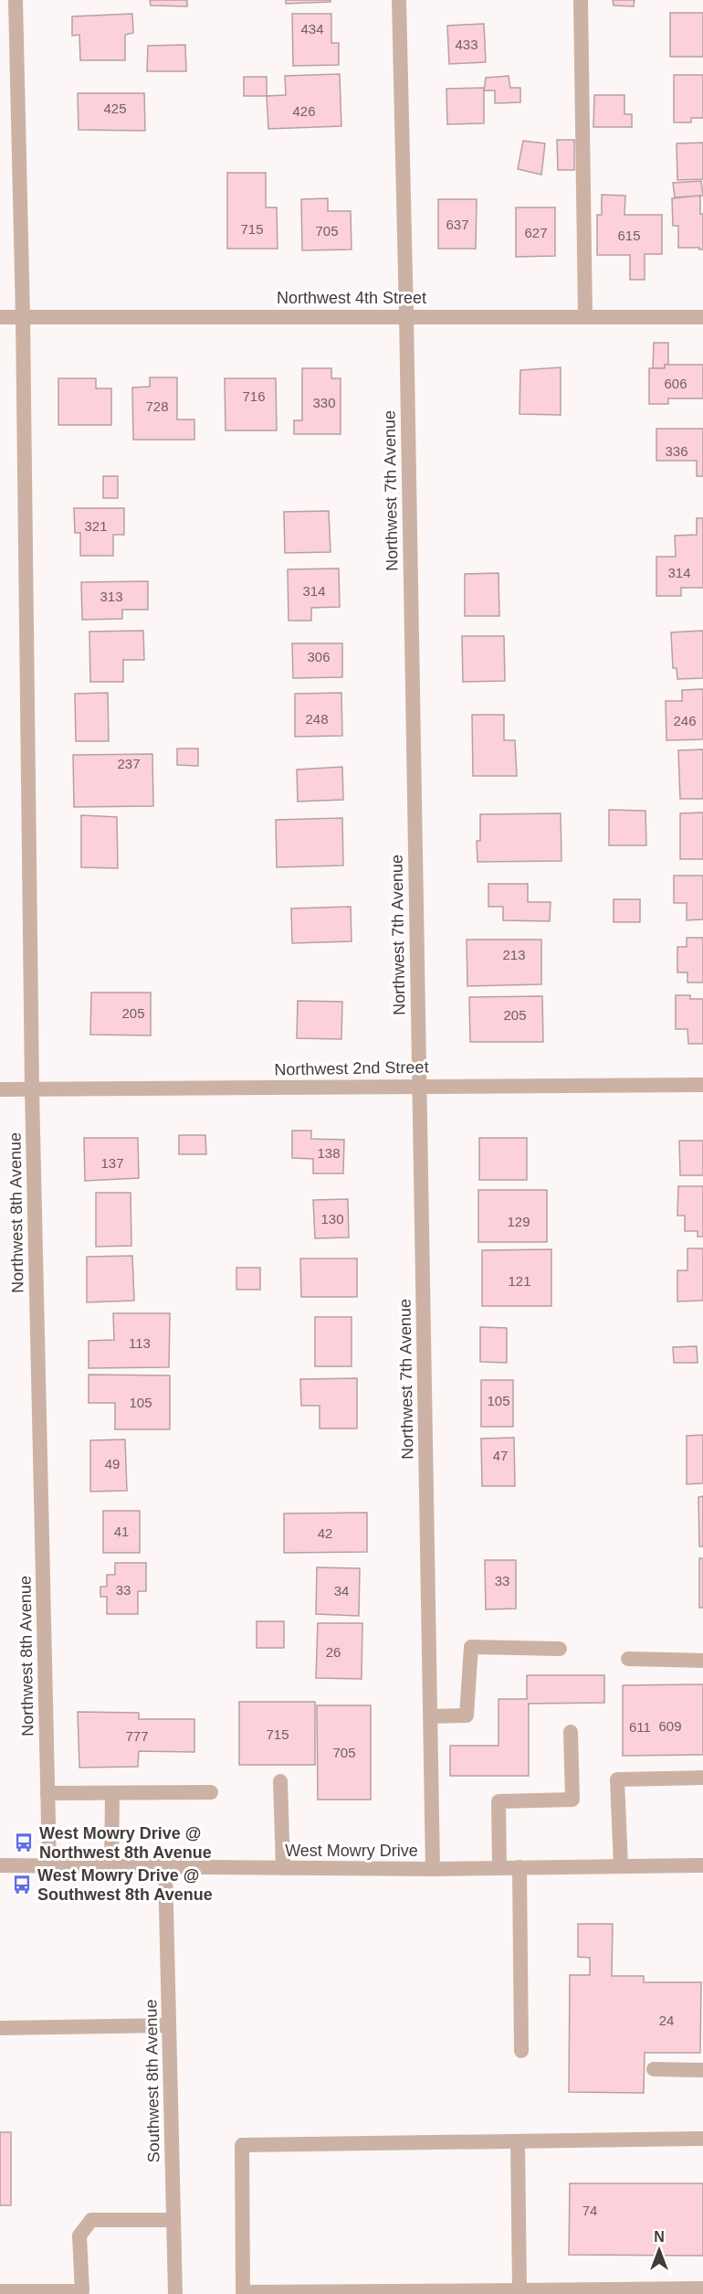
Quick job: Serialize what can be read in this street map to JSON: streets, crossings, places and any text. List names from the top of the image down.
{
  "streets": {
    "street": [
      "Northwest 4th Street",
      "Northwest 7th Avenue",
      "Northwest 2nd Street",
      "Northwest 8th Avenue",
      "West Mowry Drive",
      "Southwest 8th Avenue"
    ]
  },
  "crossings": [
    ["Northwest 4th Street", "Northwest 7th Avenue"],
    ["Northwest 4th Street", "Northwest 8th Avenue"],
    ["Northwest 7th Avenue", "Northwest 2nd Street"],
    ["Northwest 7th Avenue", "West Mowry Drive"],
    ["Northwest 2nd Street", "Northwest 8th Avenue"],
    ["Northwest 8th Avenue", "West Mowry Drive"],
    ["West Mowry Drive", "Southwest 8th Avenue"]
  ],
  "places": {
    "bus stop": ["West Mowry Drive @ Northwest 8th Avenue", "West Mowry Drive @ Southwest 8th Avenue"]
  },
  "house_numbers": [
    "434",
    "433",
    "425",
    "426",
    "637",
    "715",
    "705",
    "627",
    "615",
    "606",
    "716",
    "330",
    "728",
    "336",
    "321",
    "314",
    "314",
    "313",
    "306",
    "248",
    "246",
    "237",
    "213",
    "205",
    "205",
    "138",
    "137",
    "130",
    "129",
    "121",
    "113",
    "105",
    "105",
    "47",
    "49",
    "41",
    "42",
    "33",
    "33",
    "34",
    "26",
    "609",
    "611",
    "715",
    "777",
    "705",
    "24",
    "74"
  ],
  "north": "top"
}
